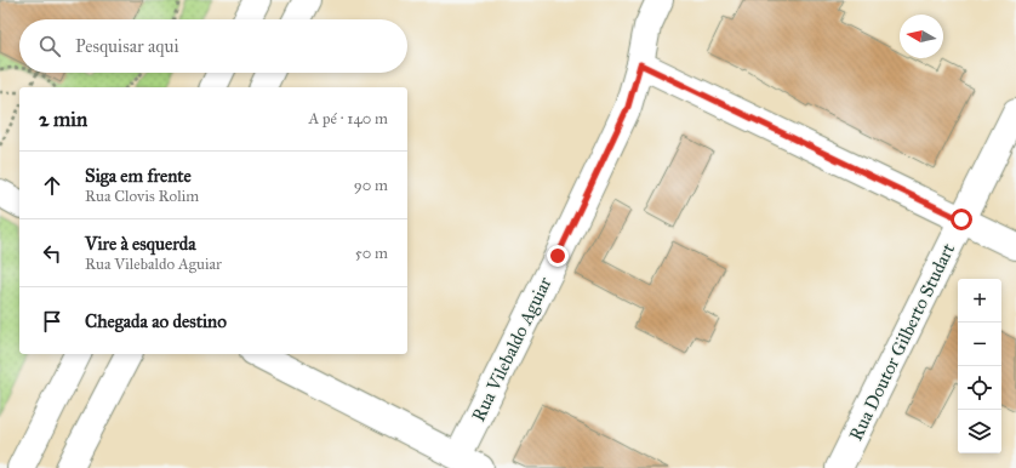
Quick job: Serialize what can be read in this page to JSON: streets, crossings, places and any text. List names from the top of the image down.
{
  "streets": {
    "street": ["Rua Doutor Gilberto Studart", "Rua Vilebaldo Aguiar"]
  },
  "north": "left",
  "page": {
    "search": "Pesquisar aqui",
    "heading": ["2 min", "A pé · 140 m"],
    "list": [
      ["Siga em frente", "Rua Clovis Rolim", "90 m"],
      ["Vire à esquerda", "Rua Vilebaldo Aguiar", "50 m"],
      "Chegada ao destino"
    ],
    "map_buttons": ["+", "−"]
  }
}
